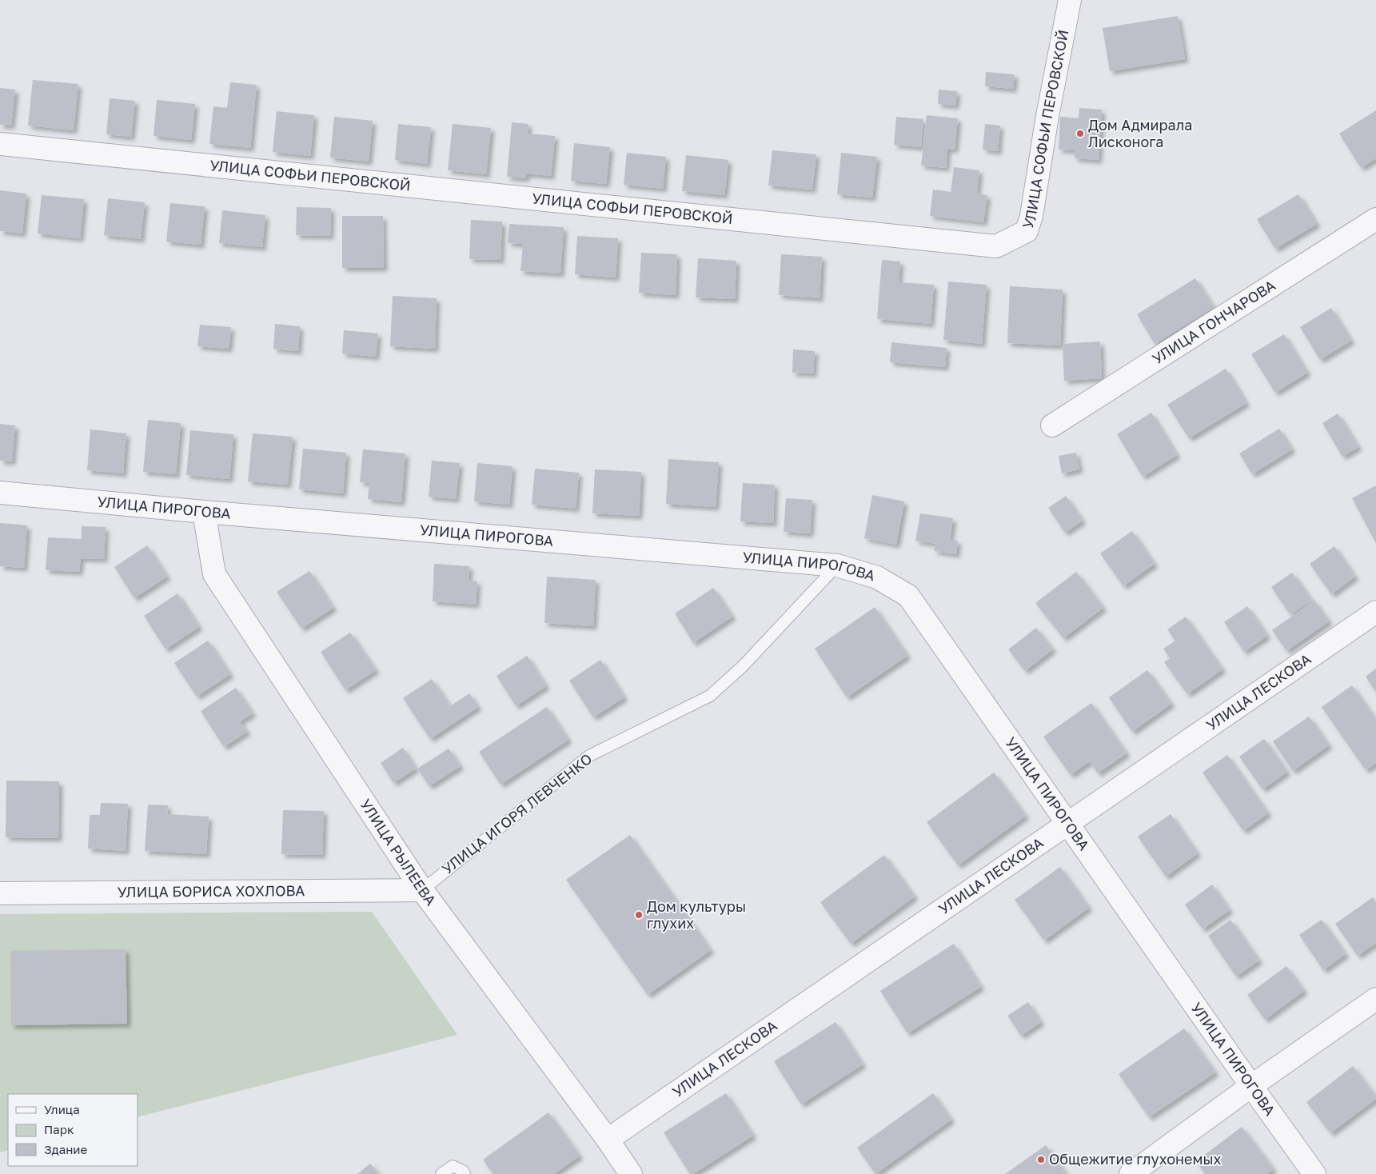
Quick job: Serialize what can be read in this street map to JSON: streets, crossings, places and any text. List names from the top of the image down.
{
  "streets": {
    "street": [
      "УЛИЦА СОФЬИ ПЕРОВСКОЙ",
      "УЛИЦА ГОНЧАРОВА",
      "УЛИЦА ПИРОГОВА",
      "УЛИЦА ЛЕСКОВА",
      "УЛИЦА РЫЛЕЕВА",
      "УЛИЦА БОРИСА ХОХЛОВА"
    ],
    "lane": ["УЛИЦА ИГОРЯ ЛЕВЧЕНКО"]
  },
  "crossings": [
    ["УЛИЦА ПИРОГОВА", "УЛИЦА ЛЕСКОВА"],
    ["УЛИЦА ПИРОГОВА", "УЛИЦА ИГОРЯ ЛЕВЧЕНКО"],
    ["УЛИЦА ПИРОГОВА", "УЛИЦА РЫЛЕЕВА"],
    ["УЛИЦА ЛЕСКОВА", "УЛИЦА РЫЛЕЕВА"],
    ["УЛИЦА ИГОРЯ ЛЕВЧЕНКО", "УЛИЦА РЫЛЕЕВА"],
    ["УЛИЦА ИГОРЯ ЛЕВЧЕНКО", "УЛИЦА БОРИСА ХОХЛОВА"],
    ["УЛИЦА РЫЛЕЕВА", "УЛИЦА БОРИСА ХОХЛОВА"]
  ],
  "places": ["Дом Адмирала Лисконога", "Дом культуры глухих", "Общежитие глухонемых"],
  "legend": ["Улица", "Парк", "Здание"]
}
